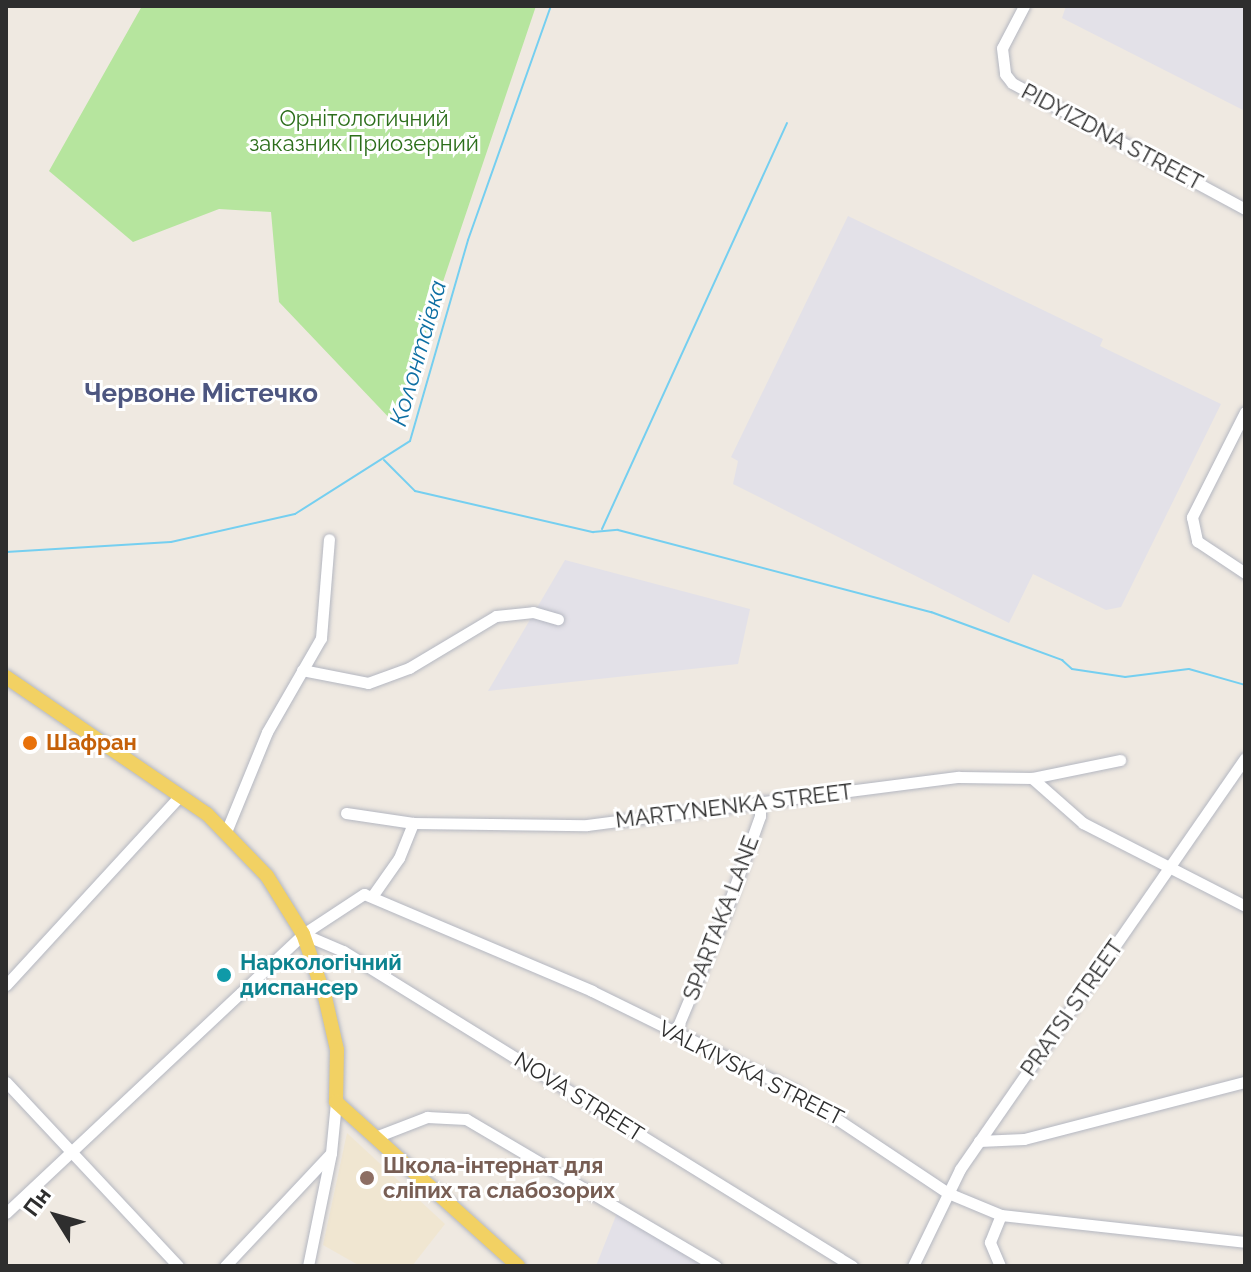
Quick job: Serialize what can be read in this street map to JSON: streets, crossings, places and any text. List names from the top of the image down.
{
  "streets": {
    "street": [
      "PIDYIZDNA STREET",
      "MARTYNENKA STREET",
      "SPARTAKA LANE",
      "PRATSI STREET",
      "VALKIVSKA STREET",
      "NOVA STREET"
    ]
  },
  "crossings": [
    ["MARTYNENKA STREET", "SPARTAKA LANE"],
    ["SPARTAKA LANE", "VALKIVSKA STREET"],
    ["PRATSI STREET", "VALKIVSKA STREET"]
  ],
  "districts": ["Червоне Містечко"],
  "water": ["Колонтаївка"],
  "parks": ["Орнiтологичний заказник Приозерний"],
  "places": ["Шафран", "Наркологічний диспансер", "Школа-інтернат для сліпих та слабозорих"],
  "north": "top left"
}
